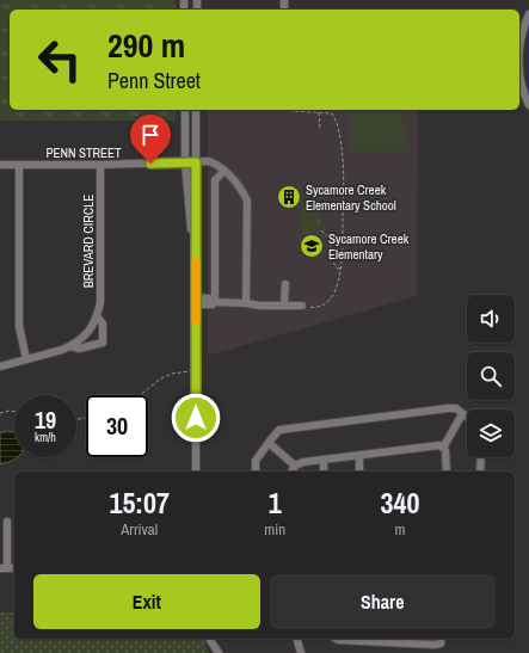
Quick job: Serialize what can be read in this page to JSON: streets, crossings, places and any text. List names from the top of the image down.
{
  "streets": {
    "street": ["PENN STREET", "BREVARD CIRCLE"]
  },
  "crossings": [
    ["PENN STREET", "BREVARD CIRCLE"]
  ],
  "places": {
    "building": ["Sycamore Creek Elementary School"],
    "school or university": ["Sycamore Creek Elementary"]
  },
  "page": {
    "turn": ["290 m", "Penn Street"],
    "speed": "19 km/h",
    "limit": "30",
    "eta": [
      "15:07",
      "Arrival",
      "1",
      "min",
      "340",
      "m"
    ],
    "buttons": ["Exit", "Share"]
  }
}
